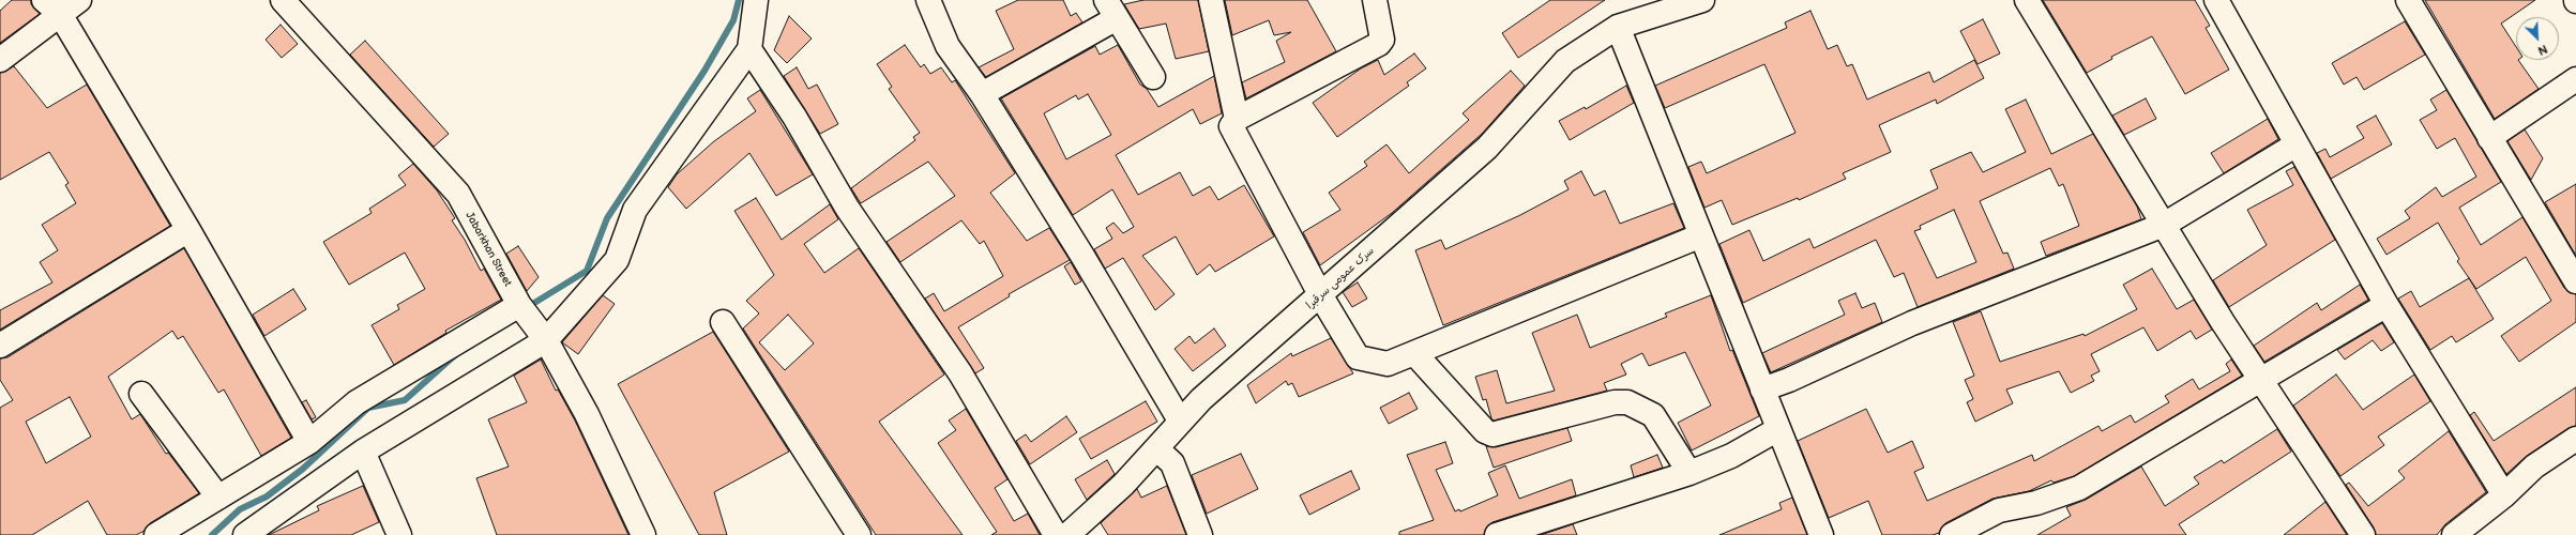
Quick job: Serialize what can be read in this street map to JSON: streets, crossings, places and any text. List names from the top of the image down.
{
  "streets": {
    "street": ["Jabarkhan Street", "سرک عمومی سرقبرا"]
  },
  "north": "bottom right"
}
